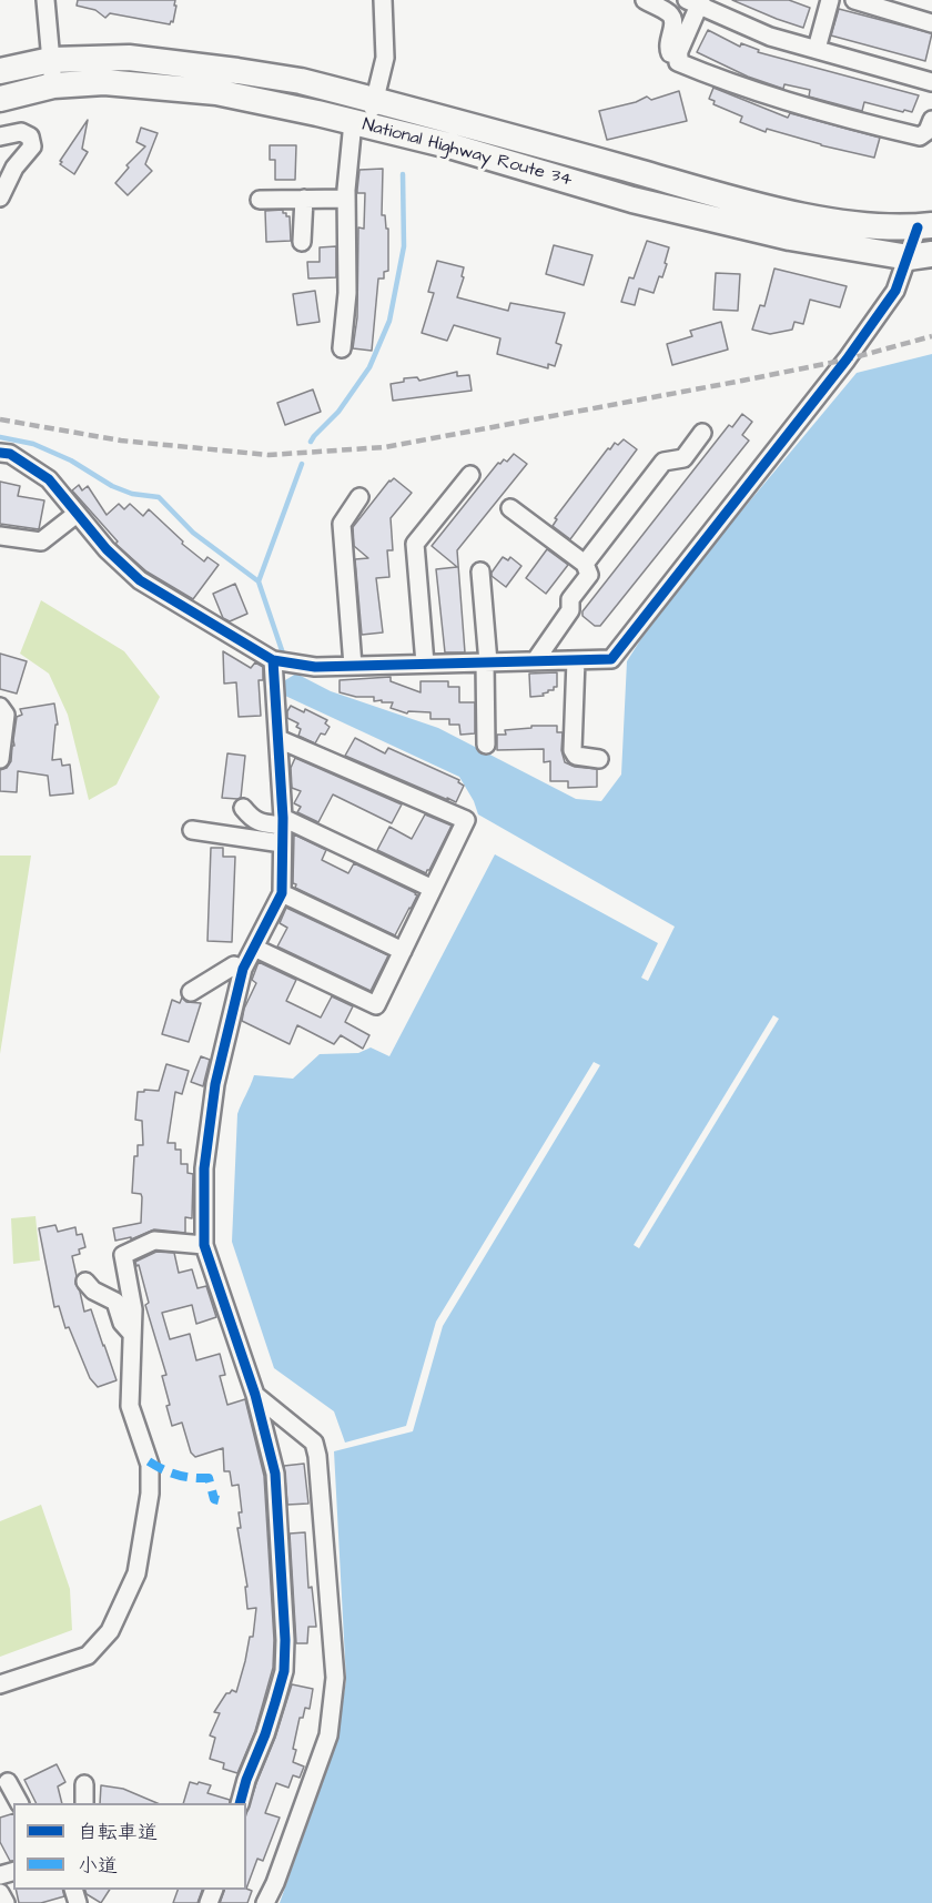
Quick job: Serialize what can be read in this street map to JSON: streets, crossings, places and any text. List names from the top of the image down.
{
  "streets": {
    "highway": ["National Highway Route 34"]
  },
  "legend": ["自転車道", "小道"]
}
